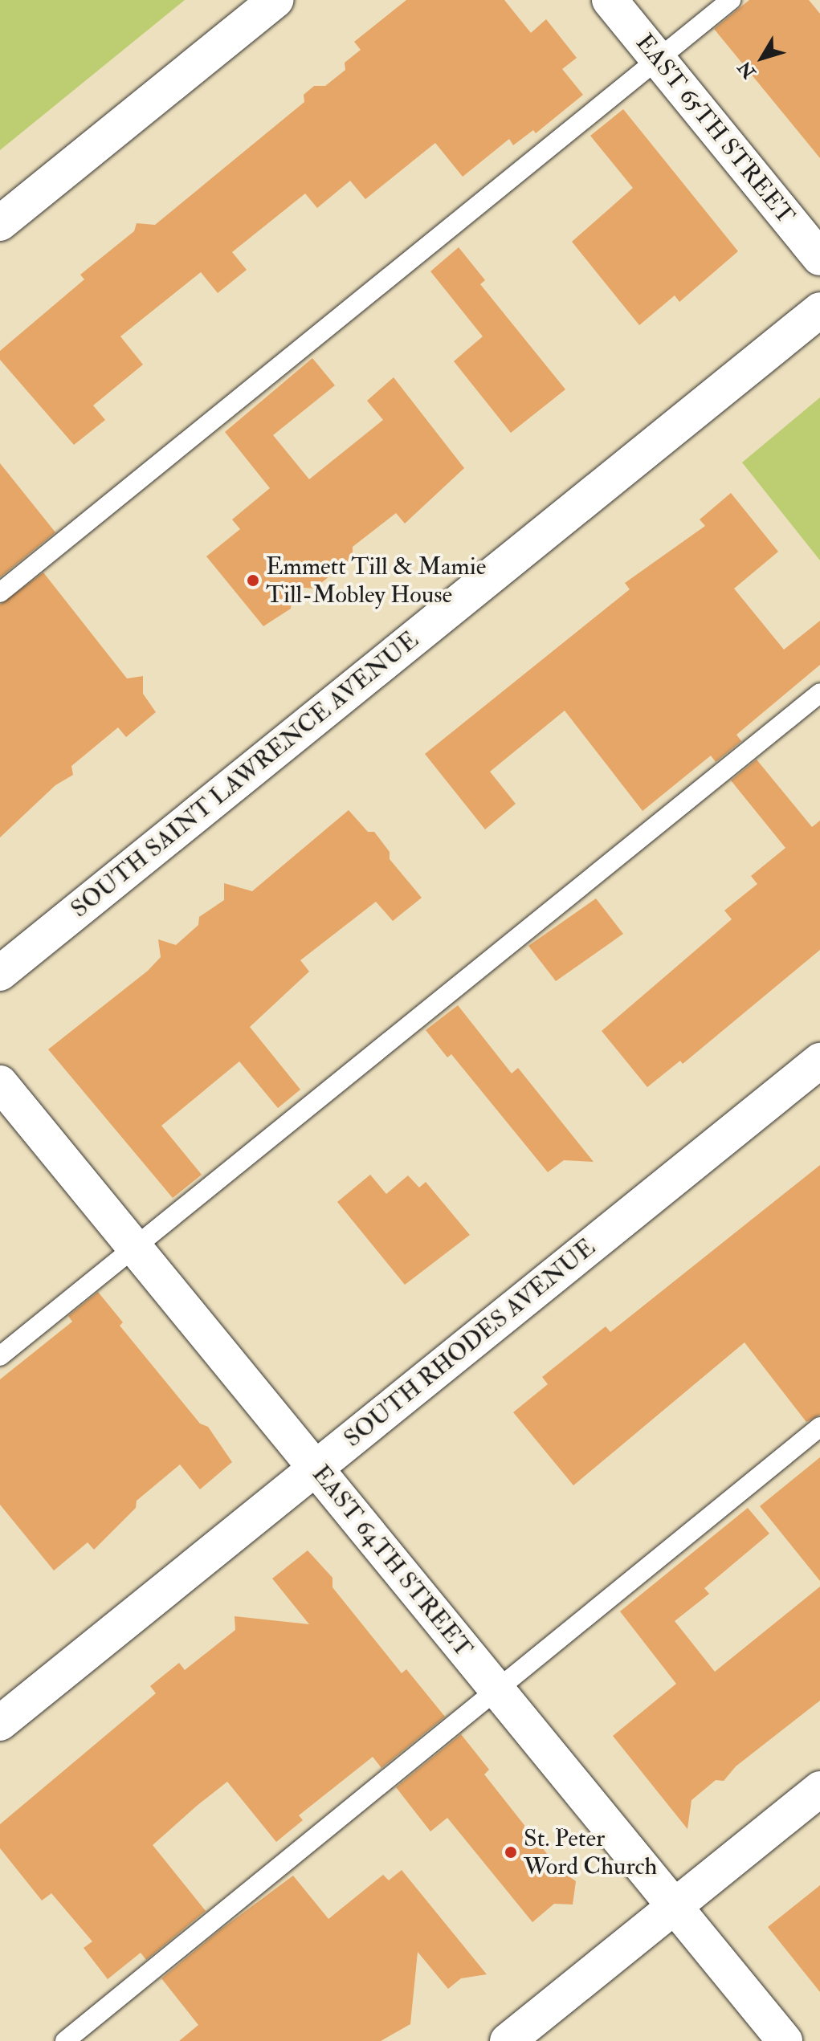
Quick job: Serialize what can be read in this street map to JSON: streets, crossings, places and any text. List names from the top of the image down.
{
  "streets": {
    "street": [
      "EAST 65TH STREET",
      "SOUTH SAINT LAWRENCE AVENUE",
      "SOUTH RHODES AVENUE",
      "EAST 64TH STREET"
    ]
  },
  "crossings": [
    ["SOUTH RHODES AVENUE", "EAST 64TH STREET"]
  ],
  "places": ["Emmett Till & Mamie Till-Mobley House", "St. Peter Word Church"],
  "north": "bottom left"
}
